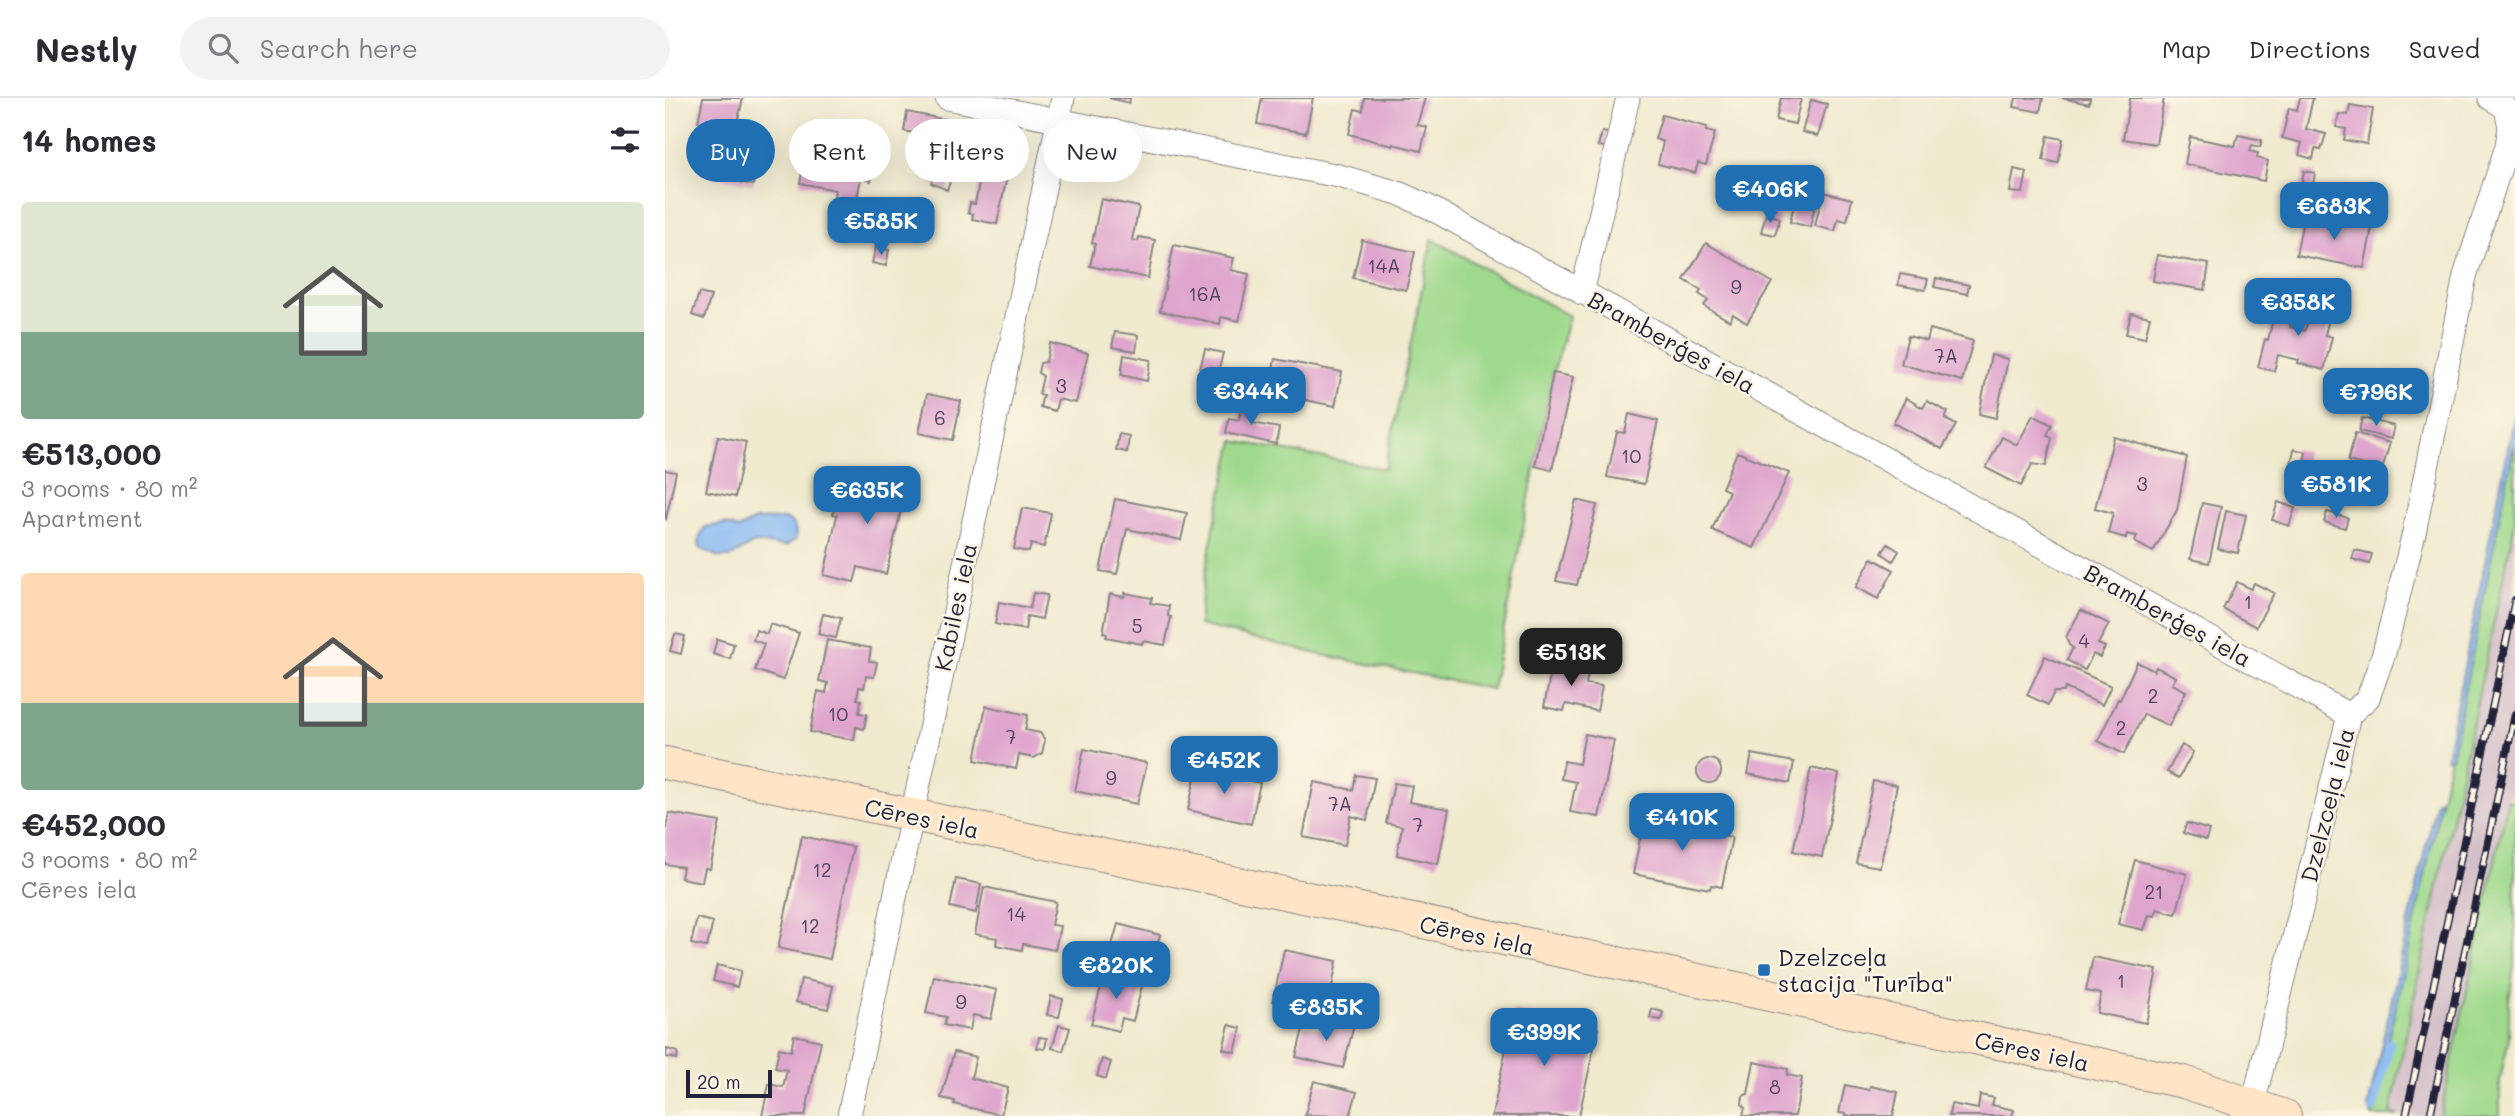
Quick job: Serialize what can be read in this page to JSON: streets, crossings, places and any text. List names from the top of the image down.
{
  "streets": {
    "main road": ["Cēres iela"],
    "street": ["Bramberģes iela", "Kabiles iela", "Dzelzceļa iela"]
  },
  "crossings": [
    ["Bramberģes iela", "Dzelzceļa iela"],
    ["Kabiles iela", "Cēres iela"],
    ["Dzelzceļa iela", "Cēres iela"]
  ],
  "places": {
    "transit": ["Dzelzceļa stacija \"Turība\""]
  },
  "house_numbers": [
    "14A",
    "9",
    "16A",
    "7A",
    "3",
    "6",
    "10",
    "3",
    "1",
    "5",
    "4",
    "2",
    "10",
    "2",
    "7",
    "9",
    "7A",
    "7",
    "12",
    "21",
    "14",
    "12",
    "1",
    "9",
    "8"
  ],
  "scale_bar": "20 m",
  "page": {
    "header": "Nestly",
    "search": "Search here",
    "nav": ["Map", "Directions", "Saved"],
    "heading": "14 homes",
    "chip": [
      "Buy",
      "Rent",
      "Filters",
      "New"
    ],
    "price": [
      "€406K",
      "€683K",
      "€585K",
      "€358K",
      "€344K",
      "€796K",
      "€581K",
      "€635K",
      "€513K",
      "€452K",
      "€410K",
      "€820K",
      "€835K",
      "€399K"
    ],
    "list": [
      {
        "name": "€513,000",
        "note": "3 rooms · 80 m² · Apartment"
      },
      {
        "name": "€452,000",
        "note": "3 rooms · 80 m² · Cēres iela"
      }
    ],
    "scale": "20 m"
  }
}
